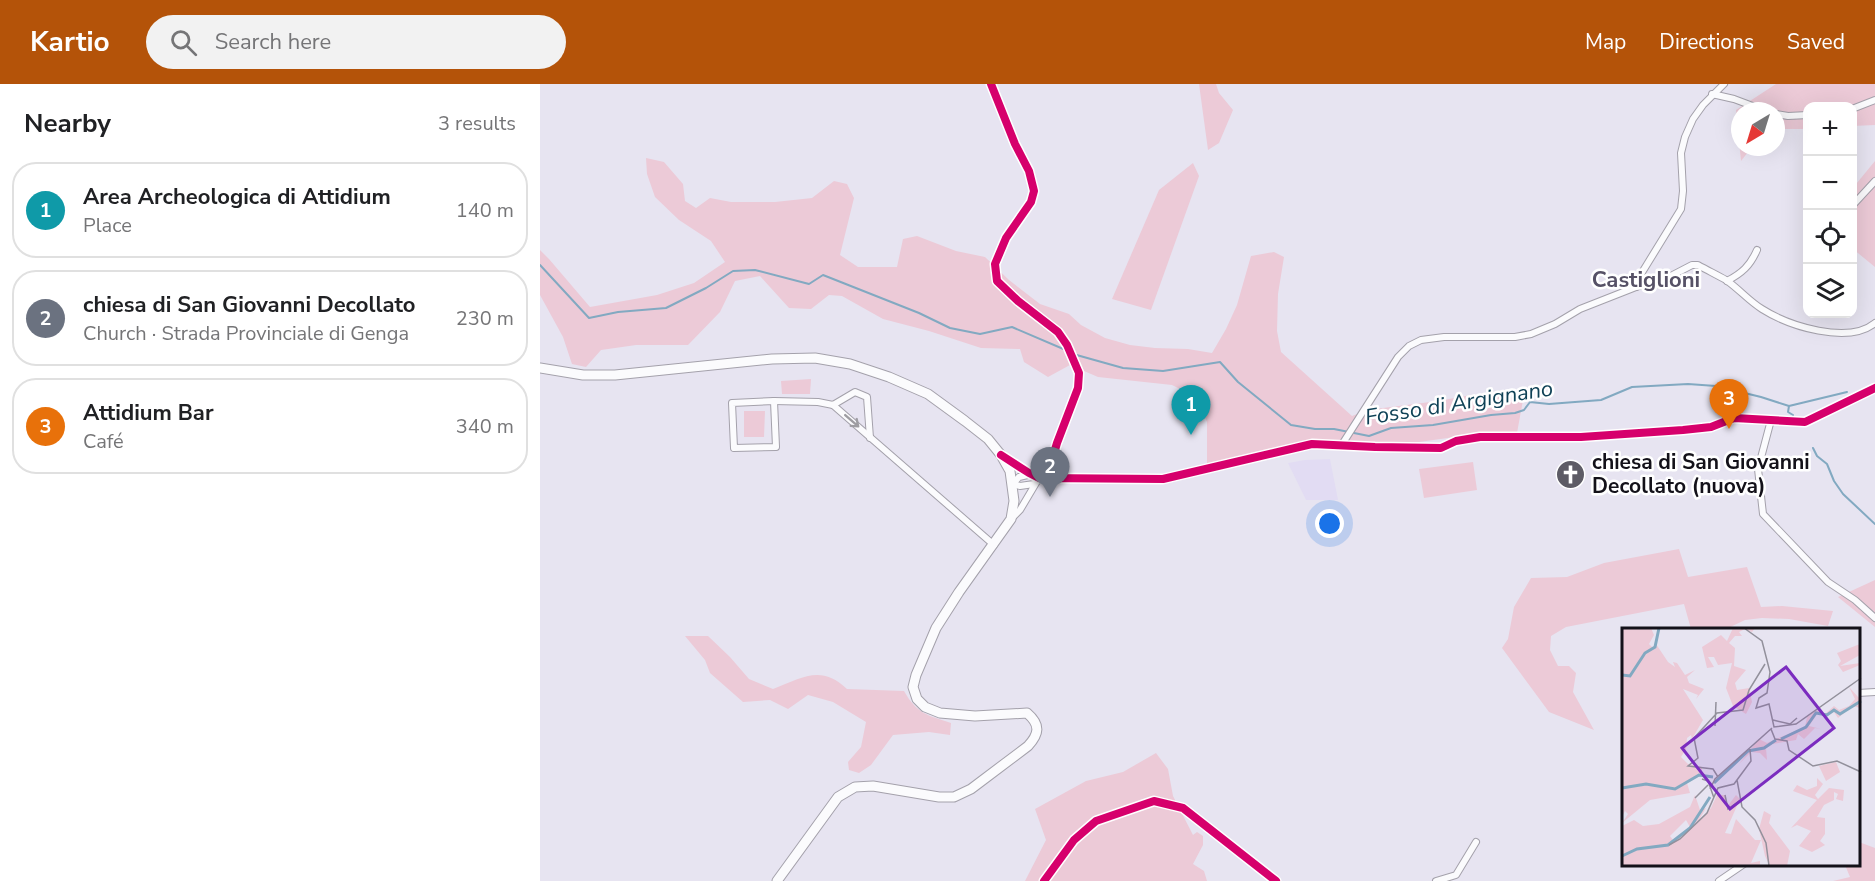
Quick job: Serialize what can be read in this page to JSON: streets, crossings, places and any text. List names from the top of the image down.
{
  "districts": ["Castiglioni"],
  "water": ["Fosso di Argignano"],
  "places": {
    "church": ["chiesa di San Giovanni Decollato (nuova)"]
  },
  "north": "bottom left",
  "page": {
    "header": "Kartio",
    "search": "Search here",
    "nav": ["Map", "Directions", "Saved"],
    "heading": ["Nearby", "3 results"],
    "map_buttons": ["+", "−"],
    "list": [
      {
        "mark": "1",
        "name": "Area Archeologica di Attidium",
        "note": "Place",
        "value": "140 m"
      },
      {
        "mark": "2",
        "name": "chiesa di San Giovanni Decollato",
        "note": "Church · Strada Provinciale di Genga",
        "value": "230 m"
      },
      {
        "mark": "3",
        "name": "Attidium Bar",
        "note": "Café",
        "value": "340 m"
      }
    ],
    "pins": ["3", "1", "2"]
  }
}
